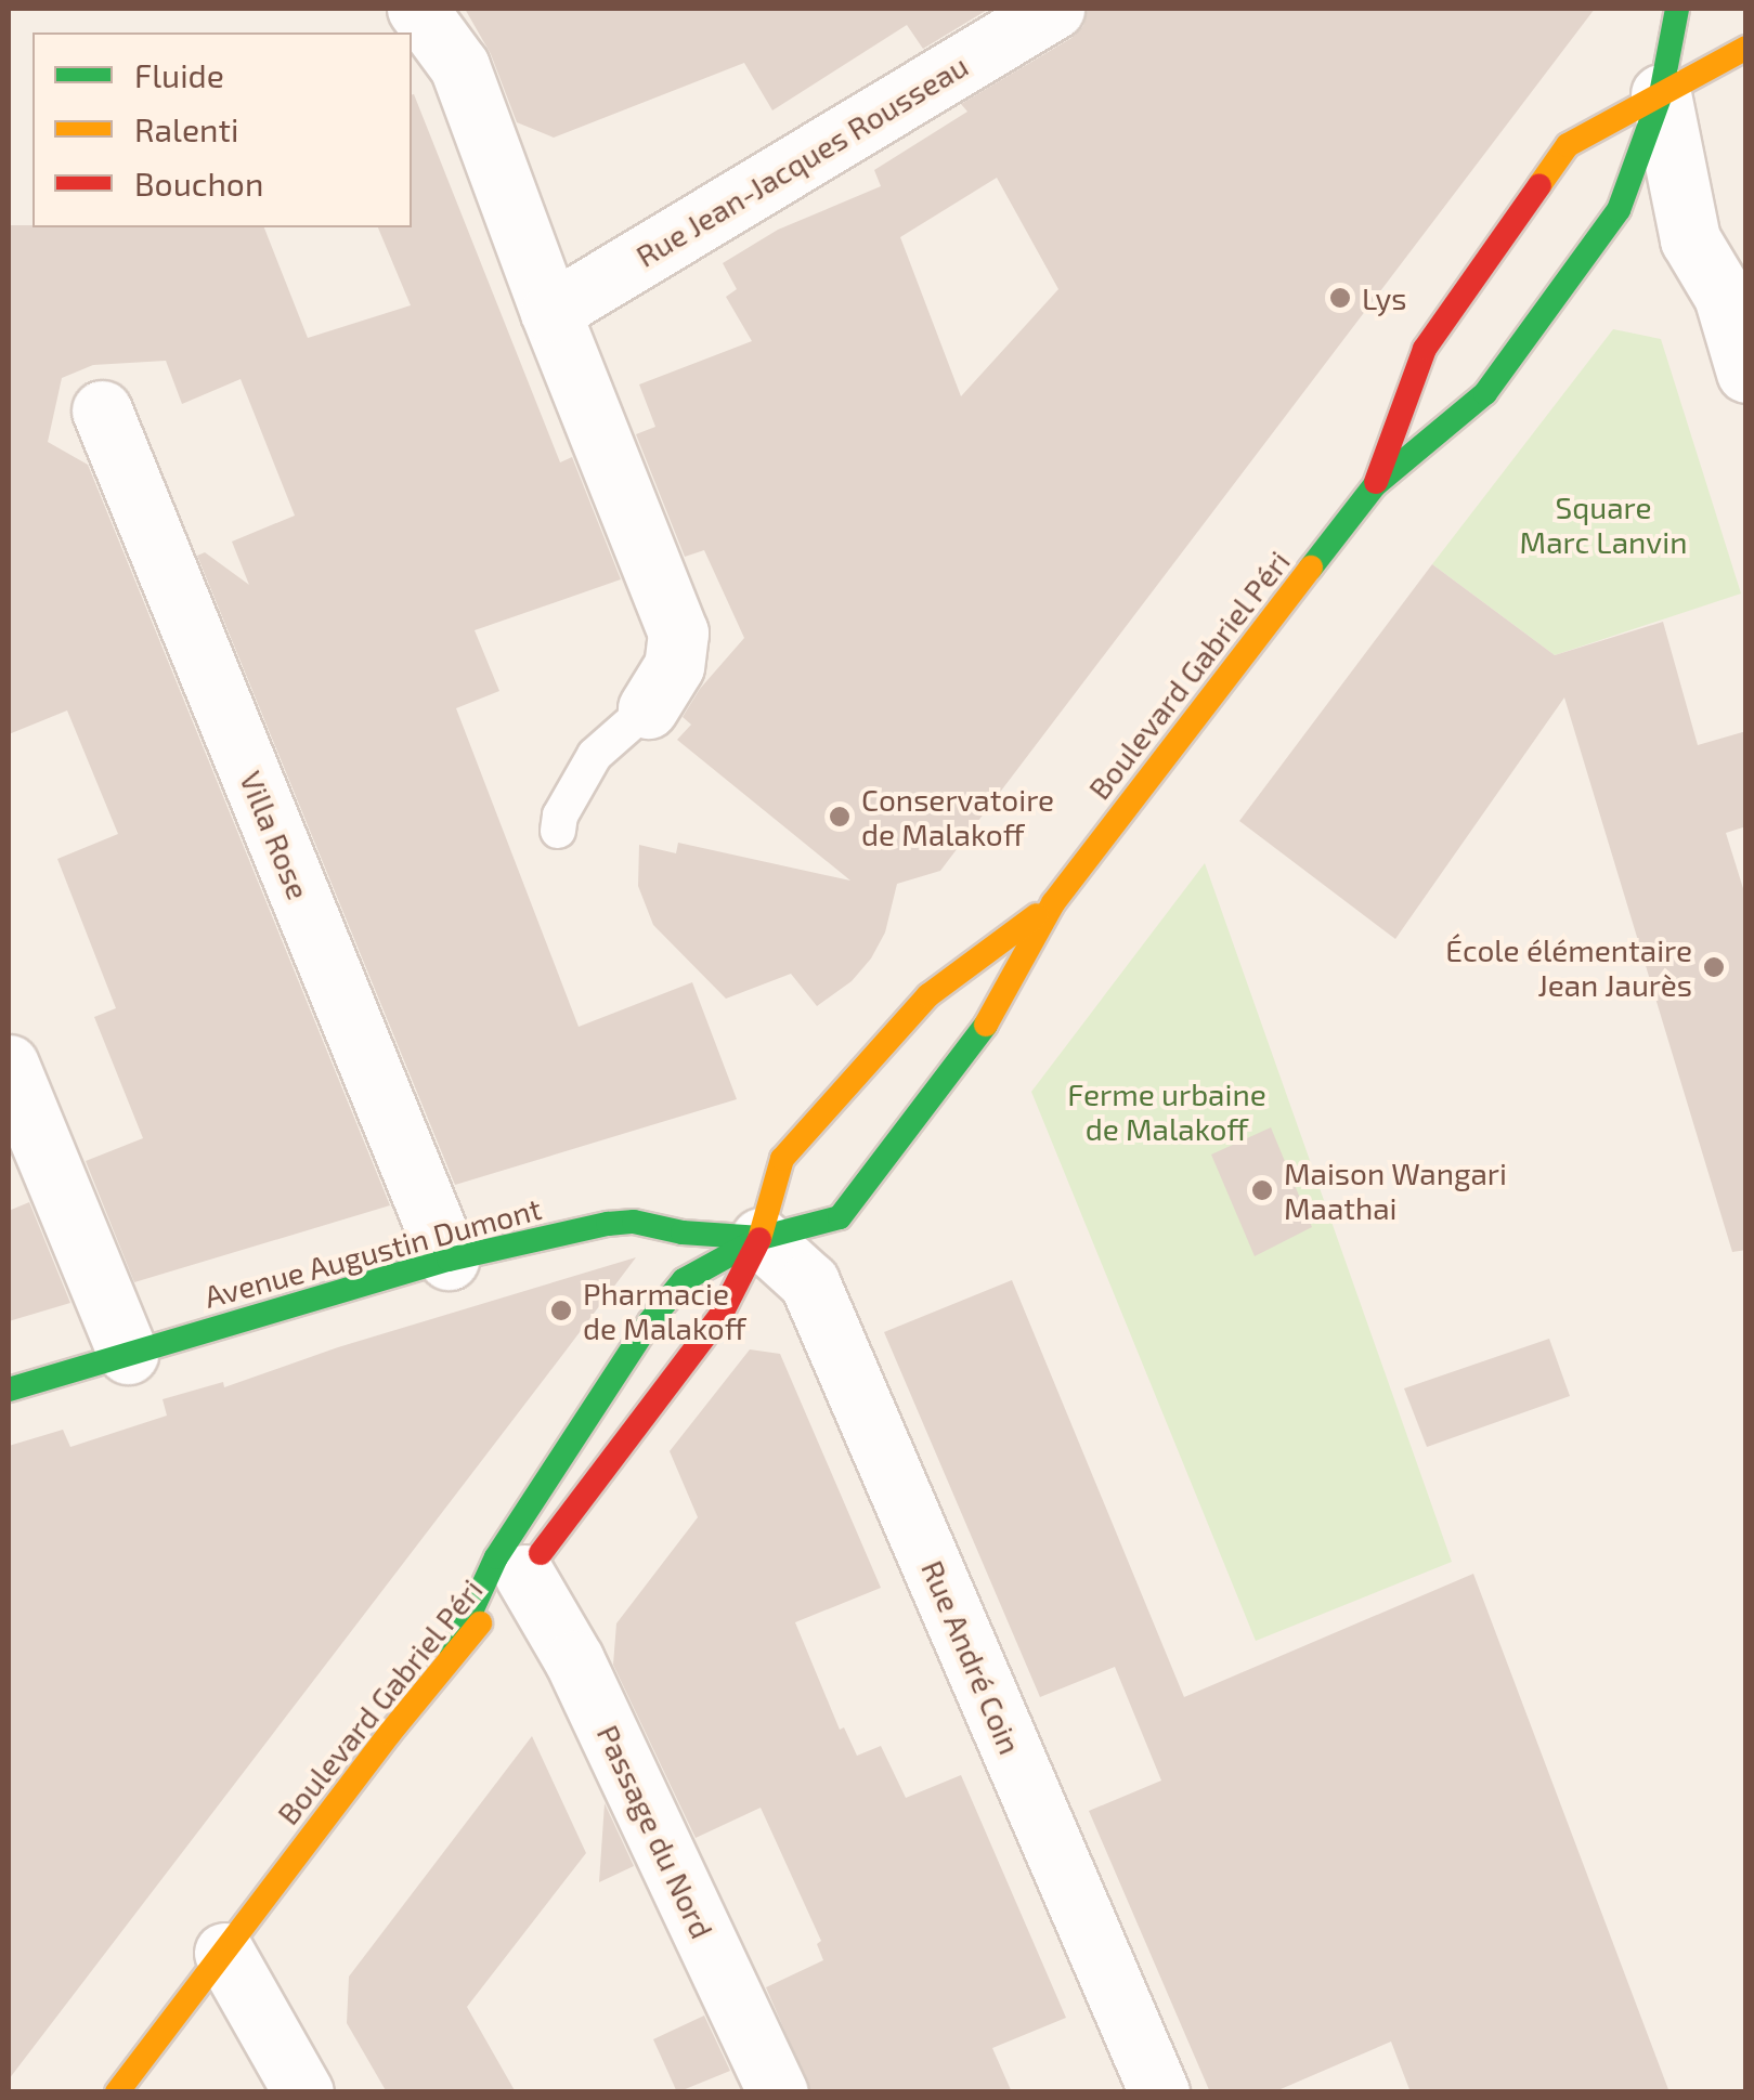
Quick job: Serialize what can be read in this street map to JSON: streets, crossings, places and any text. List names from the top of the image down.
{
  "streets": {
    "main road": ["Boulevard Gabriel Péri", "Avenue Augustin Dumont"],
    "street": [
      "Rue Jean-Jacques Rousseau",
      "Villa Rose",
      "Rue André Coin",
      "Passage du Nord"
    ]
  },
  "crossings": [
    ["Boulevard Gabriel Péri", "Avenue Augustin Dumont"],
    ["Boulevard Gabriel Péri", "Rue André Coin"],
    ["Boulevard Gabriel Péri", "Passage du Nord"],
    ["Villa Rose", "Avenue Augustin Dumont"],
    ["Avenue Augustin Dumont", "Rue André Coin"]
  ],
  "parks": ["Square Marc Lanvin", "Ferme urbaine de Malakoff"],
  "places": [
    "Lys",
    "Conservatoire de Malakoff",
    "École élémentaire Jean Jaurès",
    "Maison Wangari Maathai",
    "Pharmacie de Malakoff"
  ],
  "legend": ["Fluide", "Ralenti", "Bouchon"]
}
